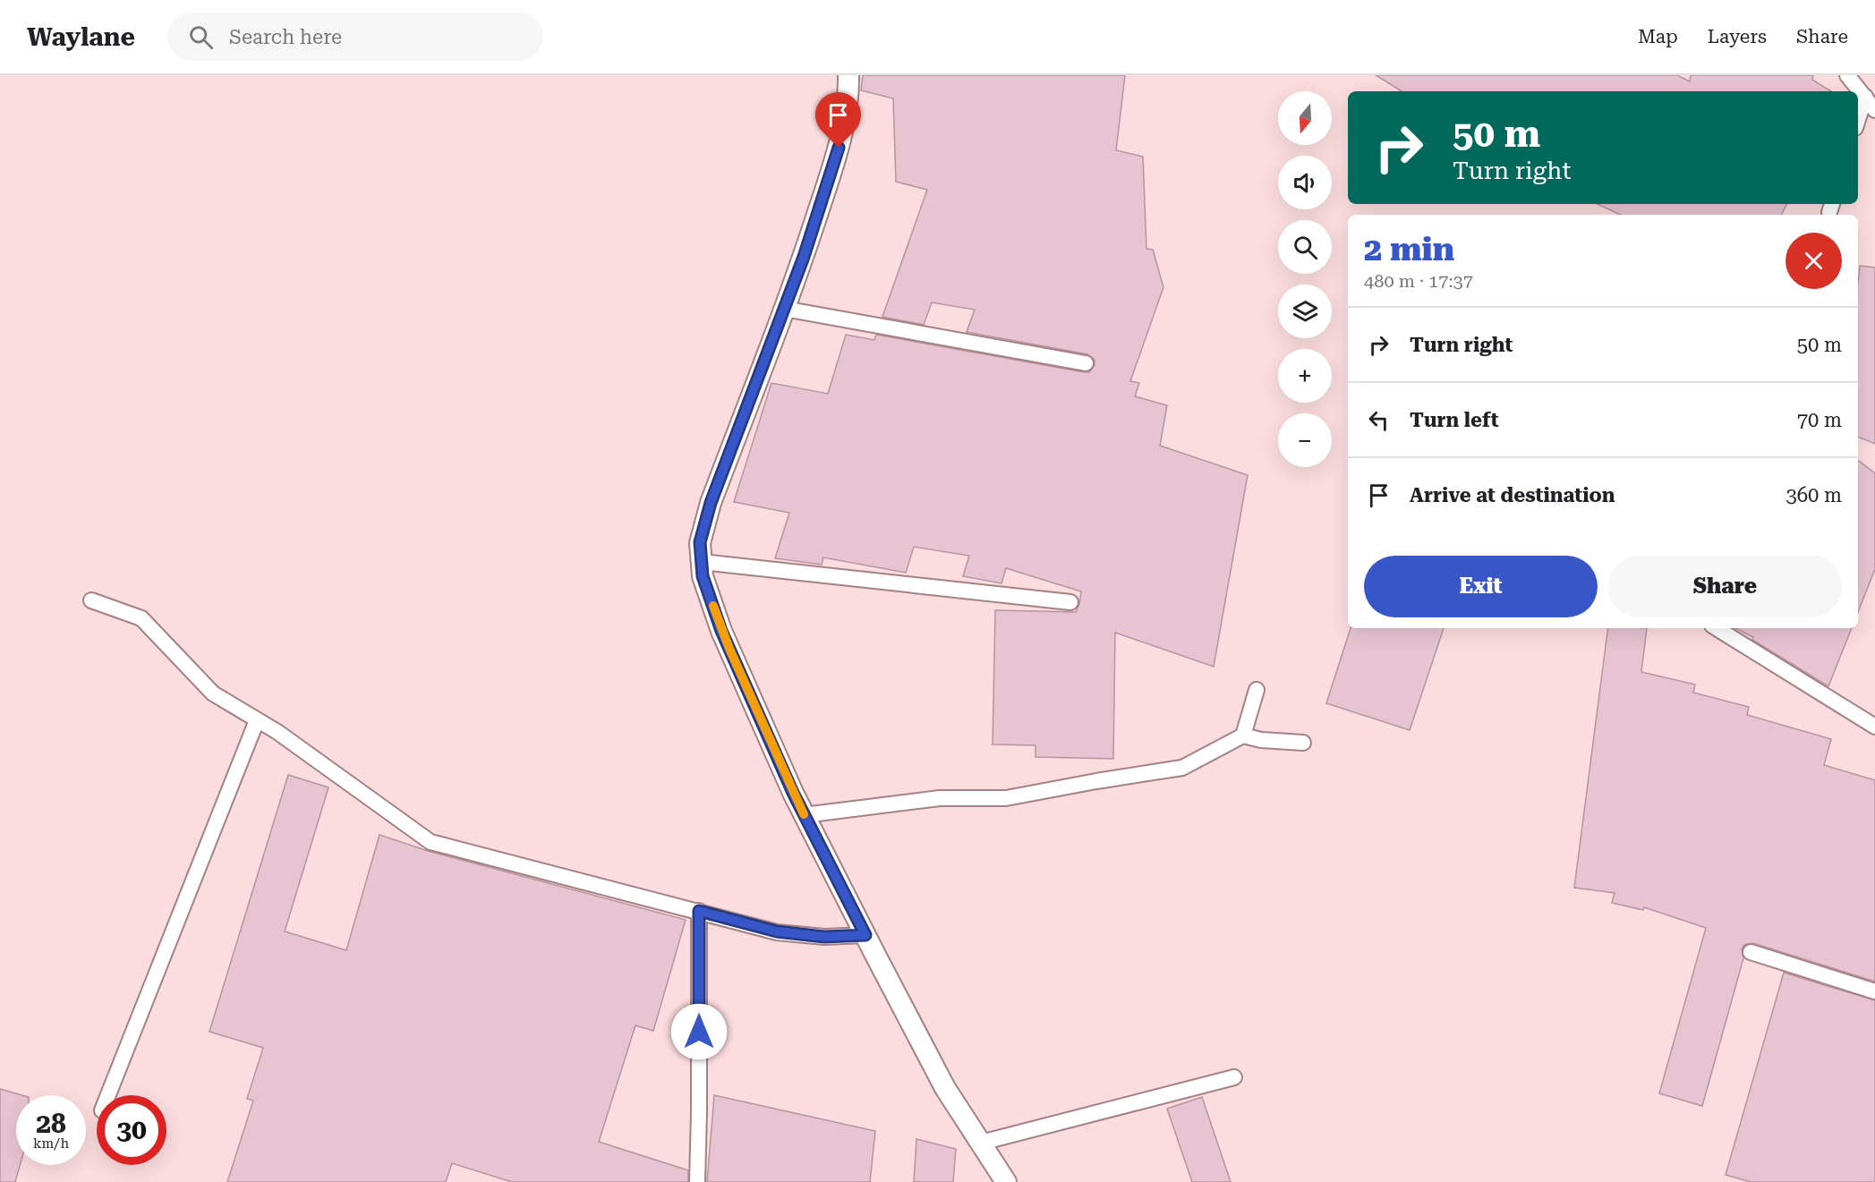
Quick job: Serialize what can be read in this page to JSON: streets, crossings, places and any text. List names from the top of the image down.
{
  "north": "bottom",
  "page": {
    "header": "Waylane",
    "search": "Search here",
    "nav": ["Map", "Layers", "Share"],
    "map_buttons": ["+", "−"],
    "turn": ["50 m", "Turn right"],
    "heading": ["2 min", "480 m · 17:37"],
    "list": [
      {
        "name": "Turn right",
        "value": "50 m"
      },
      {
        "name": "Turn left",
        "value": "70 m"
      },
      {
        "name": "Arrive at destination",
        "value": "360 m"
      }
    ],
    "buttons": ["Exit", "Share"],
    "speed": "28 km/h",
    "limit": "30"
  }
}
